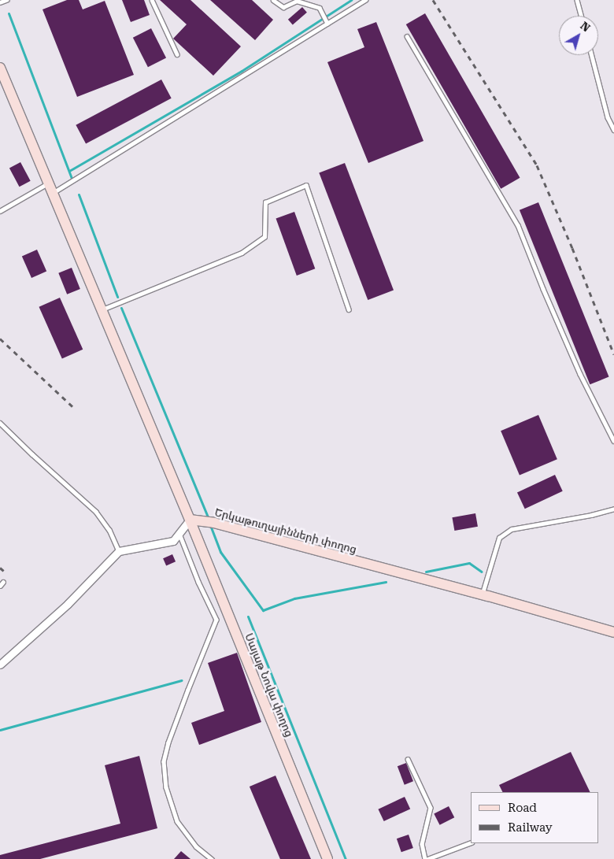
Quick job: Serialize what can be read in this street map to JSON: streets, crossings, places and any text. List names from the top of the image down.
{
  "streets": {
    "main road": ["Երկաթուղայինների փողոց", "Սայաթ Նովա փողոց"]
  },
  "crossings": [
    ["Երկաթուղայինների փողոց", "Սայաթ Նովա փողոց"]
  ],
  "legend": ["Road", "Railway"],
  "north": "top right"
}
